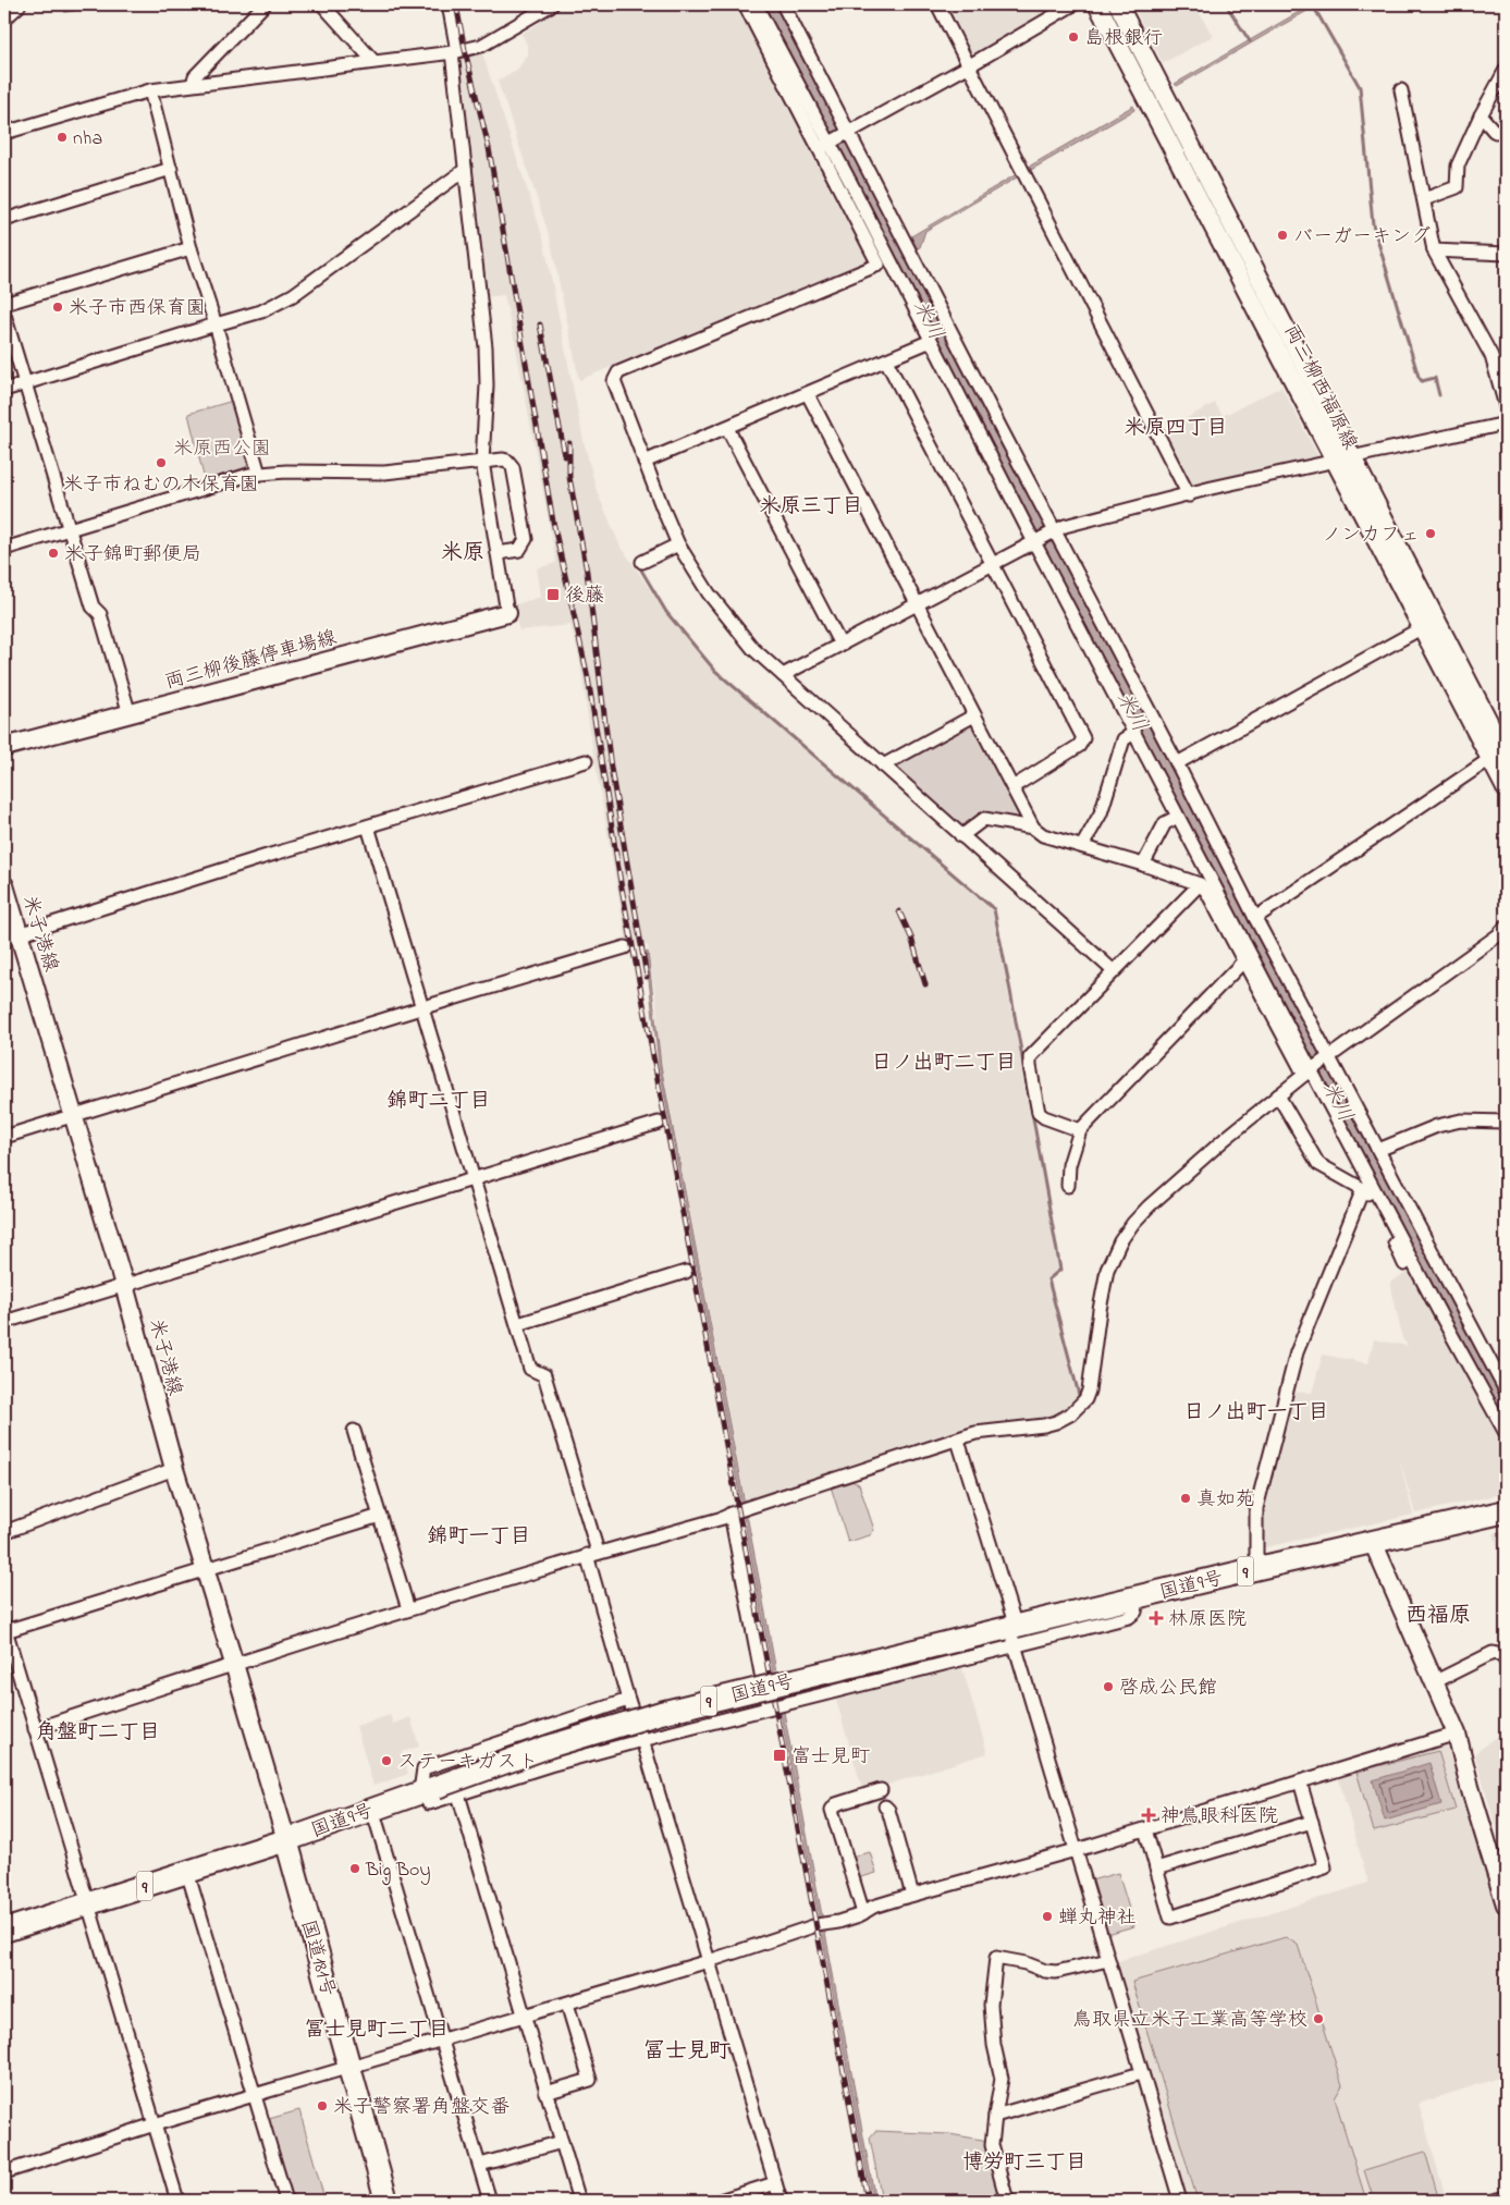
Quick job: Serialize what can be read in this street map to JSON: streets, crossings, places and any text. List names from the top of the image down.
{
  "streets": {
    "highway": ["9", "国道9号", "国道181号"],
    "main road": ["両三柳西福原線", "両三柳後藤停車場線", "米子港線"]
  },
  "crossings": [
    ["米子港線", "国道9号"],
    ["米子港線", "国道181号"],
    ["国道9号", "国道181号"]
  ],
  "districts": [
    "米原四丁目",
    "米原三丁目",
    "米原",
    "日ノ出町二丁目",
    "錦町二丁目",
    "日ノ出町一丁目",
    "錦町一丁目",
    "西福原",
    "角盤町二丁目",
    "冨士見町二丁目",
    "冨士見町",
    "博労町三丁目"
  ],
  "water": ["米川"],
  "parks": ["米原西公園"],
  "places": {
    "other": [
      "島根銀行",
      "nha",
      "バーガーキング",
      "米子市西保育園",
      "米子市ねむの木保育園",
      "ノンカフェ",
      "米子錦町郵便局",
      "真如苑",
      "啓成公民館",
      "ステーキガスト",
      "Big Boy",
      "蝉丸神社",
      "鳥取県立米子工業高等学校",
      "米子警察署角盤交番"
    ],
    "transit": ["後藤", "富士見町"],
    "health": ["林原医院", "神鳥眼科医院"]
  }
}
